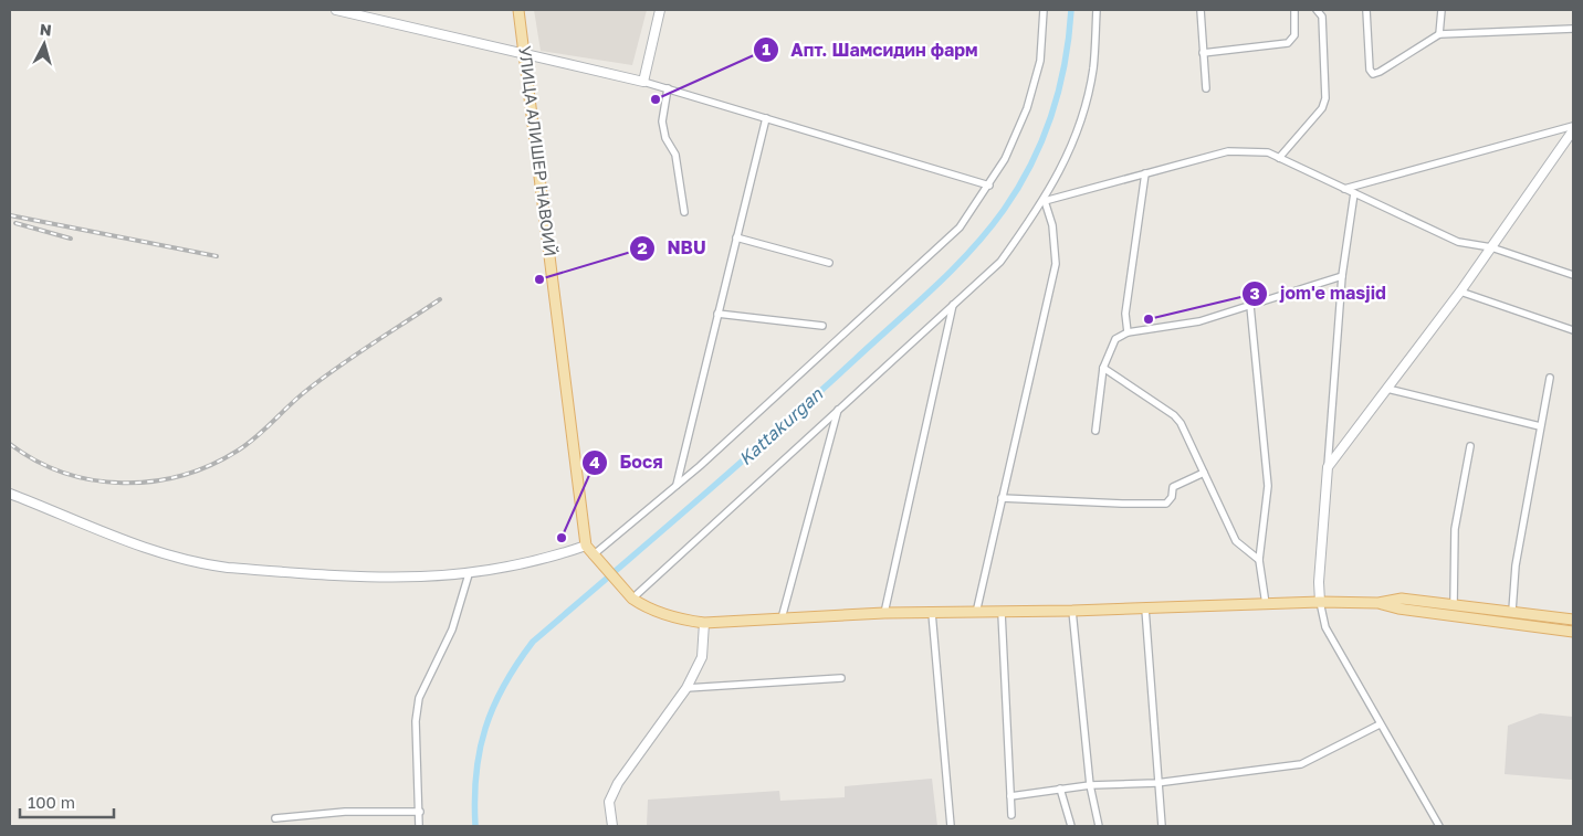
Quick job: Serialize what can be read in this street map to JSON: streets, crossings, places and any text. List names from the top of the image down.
{
  "streets": {
    "main road": ["УЛИЦА АЛИШЕР НАВОИЙ"]
  },
  "water": ["Kattakurgan"],
  "places": [
    "Апт. Шамсидин фарм",
    "NBU",
    "jom'e masjid",
    "Бося"
  ],
  "scale_bar": "100 m",
  "north": "top"
}
